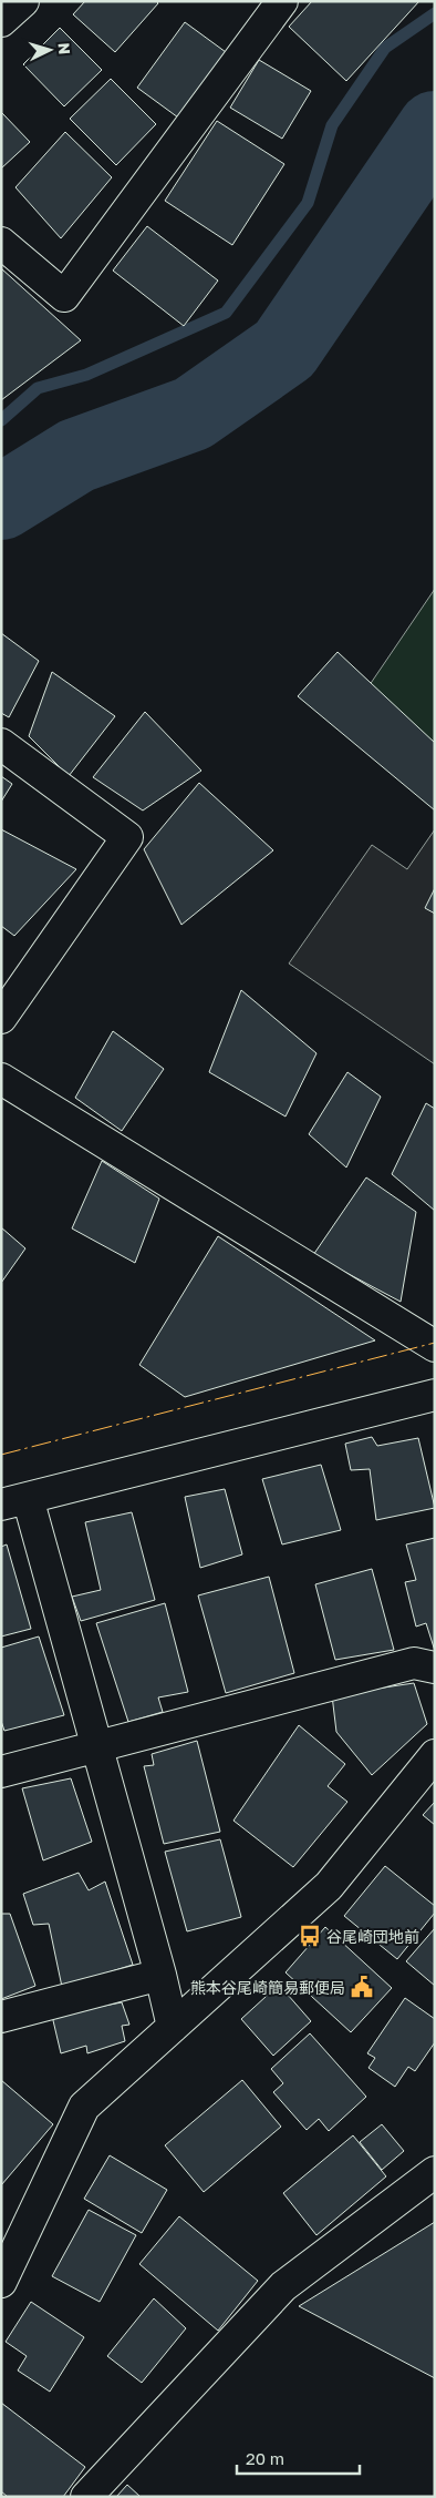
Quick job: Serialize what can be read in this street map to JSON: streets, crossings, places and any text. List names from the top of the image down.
{
  "places": {
    "bus stop": ["谷尾崎団地前"],
    "public building": ["熊本谷尾崎簡易郵便局"]
  },
  "scale_bar": "20 m",
  "north": "right"
}
